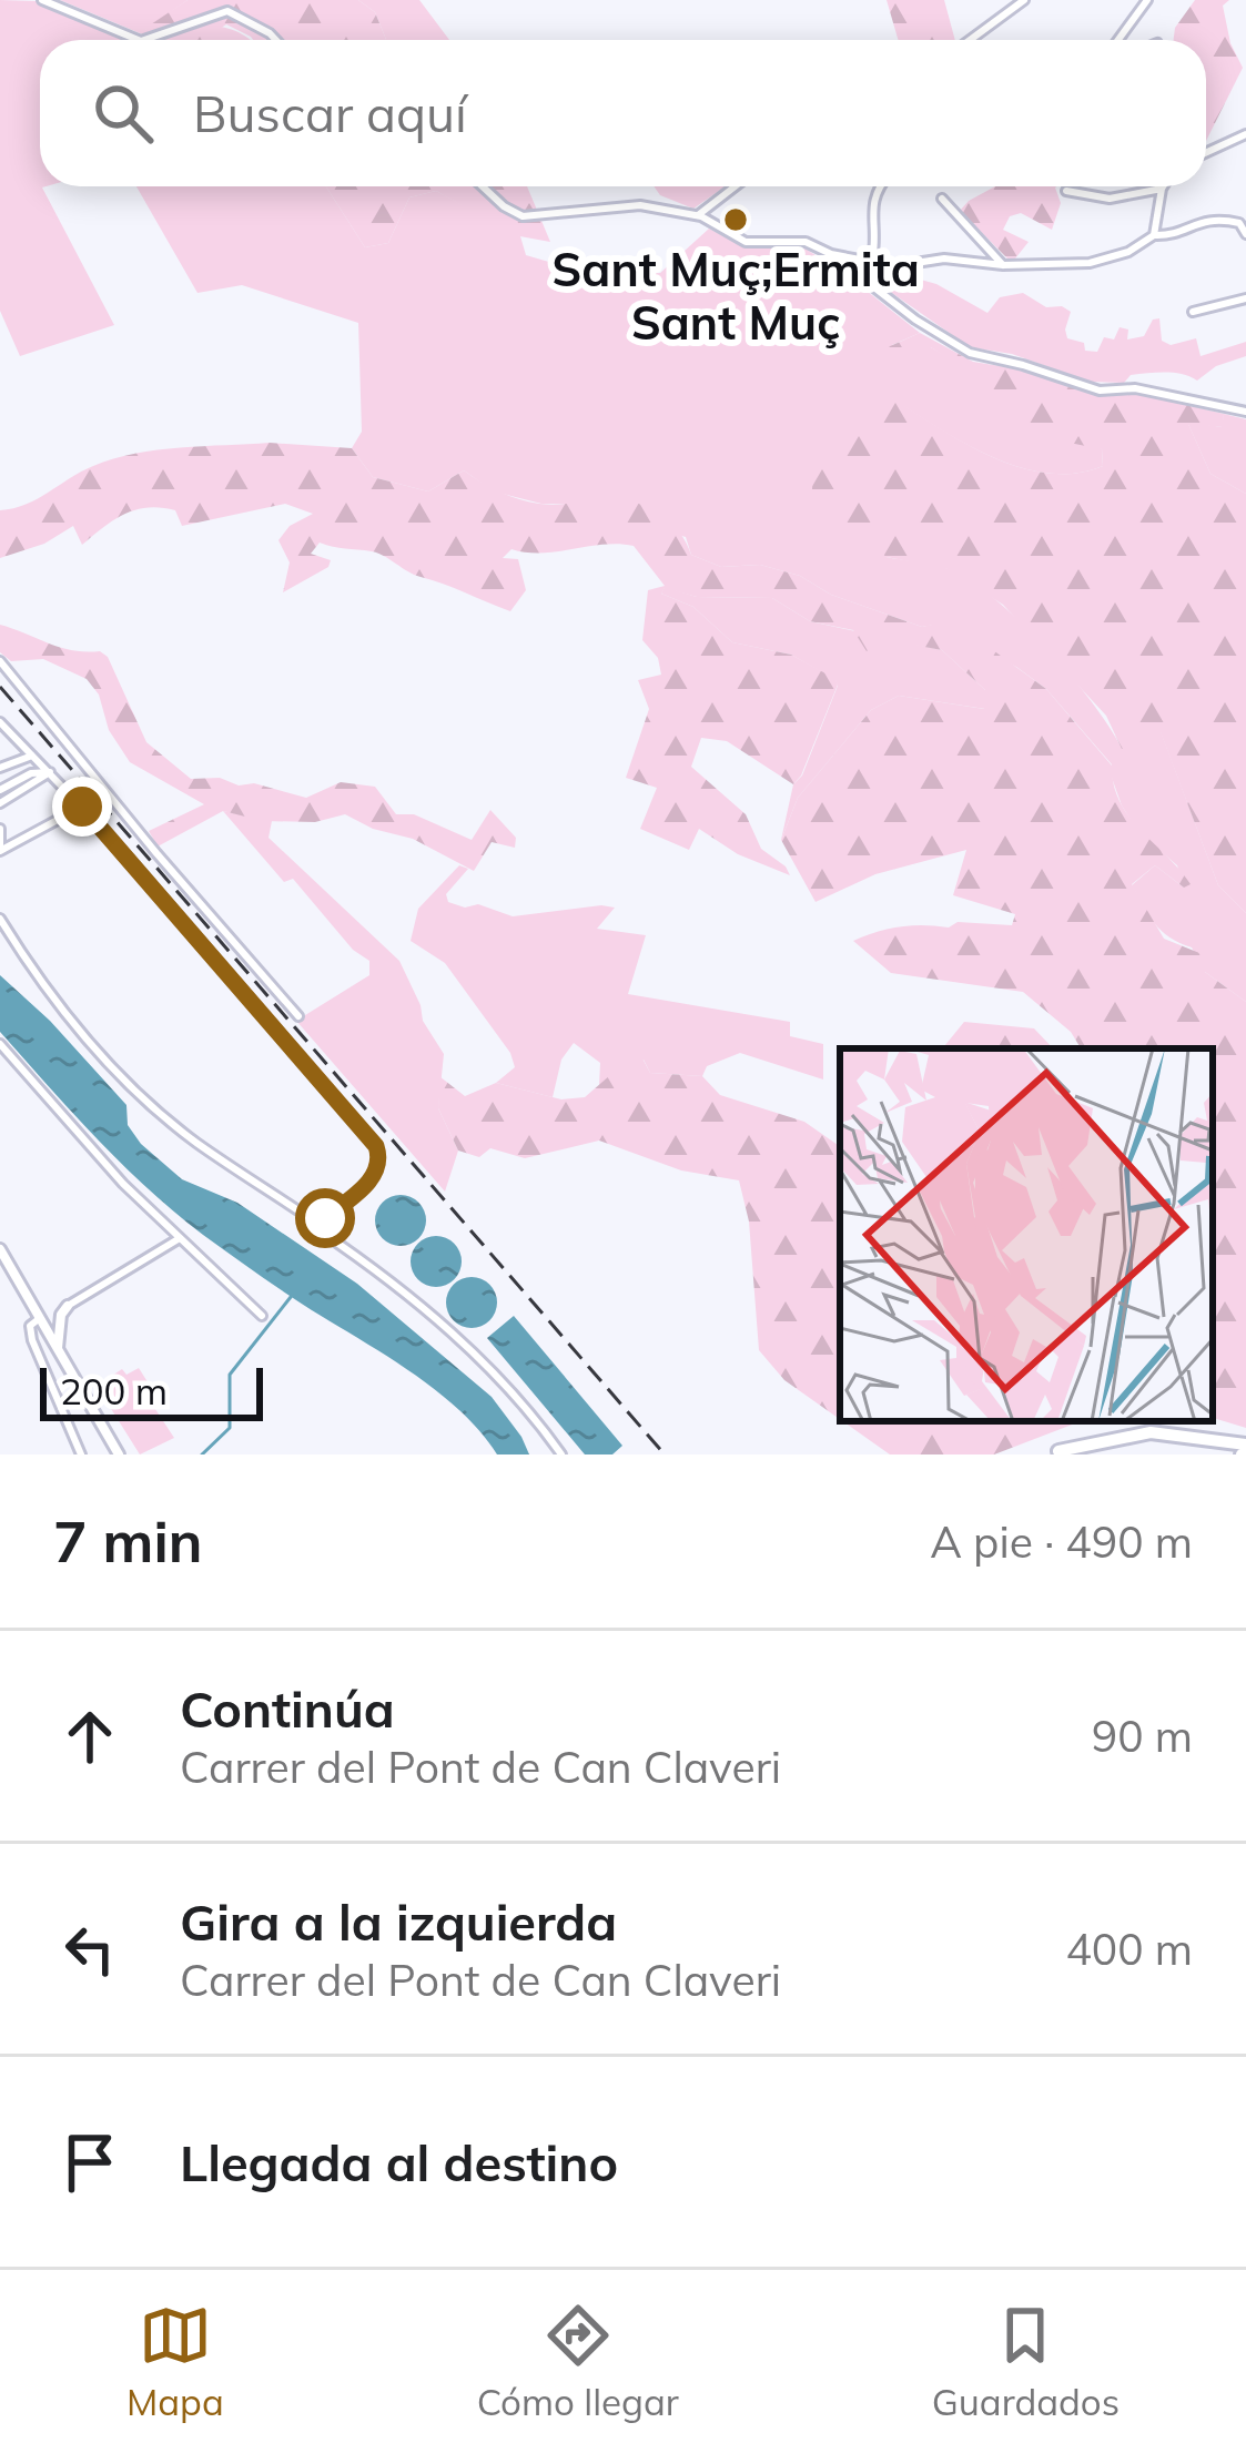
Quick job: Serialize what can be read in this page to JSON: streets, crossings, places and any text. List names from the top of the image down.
{
  "places": ["Sant Muç;Ermita Sant Muç"],
  "scale_bar": "200 m",
  "page": {
    "search": "Buscar aquí",
    "scale": "200 m",
    "heading": ["7 min", "A pie · 490 m"],
    "list": [
      ["Continúa", "Carrer del Pont de Can Claveri", "90 m"],
      ["Gira a la izquierda", "Carrer del Pont de Can Claveri", "400 m"],
      "Llegada al destino"
    ],
    "nav": ["Mapa", "Cómo llegar", "Guardados"]
  }
}
